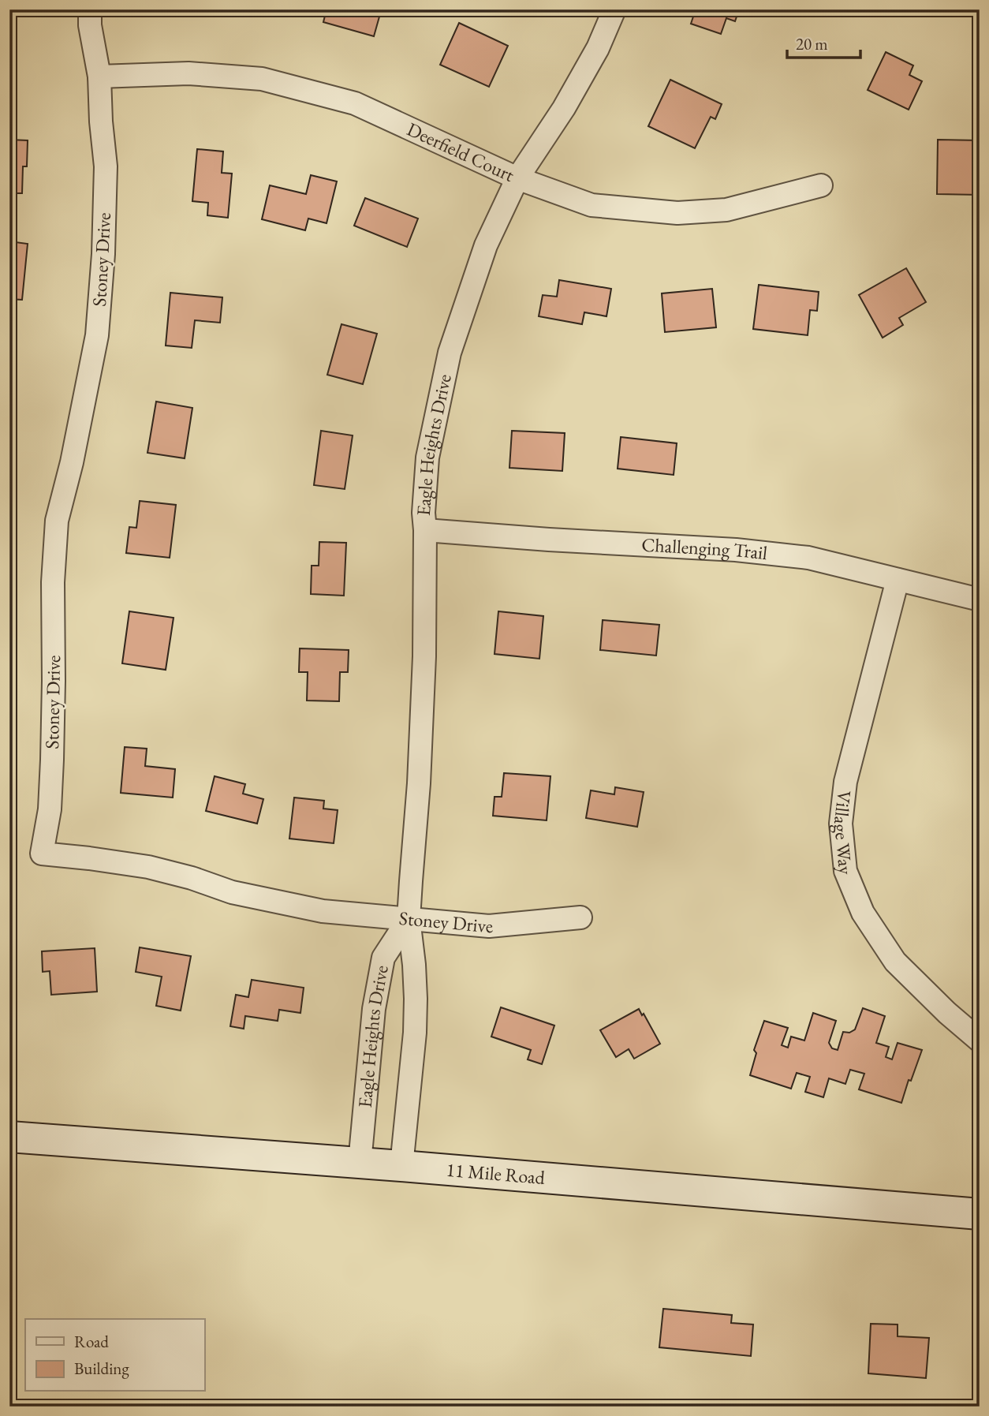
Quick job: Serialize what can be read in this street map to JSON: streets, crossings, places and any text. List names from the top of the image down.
{
  "streets": {
    "street": [
      "Deerfield Court",
      "Stoney Drive",
      "Eagle Heights Drive",
      "Challenging Trail",
      "Village Way",
      "11 Mile Road"
    ]
  },
  "crossings": [
    ["Deerfield Court", "Stoney Drive"],
    ["Deerfield Court", "Eagle Heights Drive"],
    ["Stoney Drive", "Eagle Heights Drive"],
    ["Eagle Heights Drive", "Challenging Trail"],
    ["Eagle Heights Drive", "11 Mile Road"],
    ["Challenging Trail", "Village Way"]
  ],
  "legend": ["Road", "Building"],
  "scale_bar": "20 m"
}
